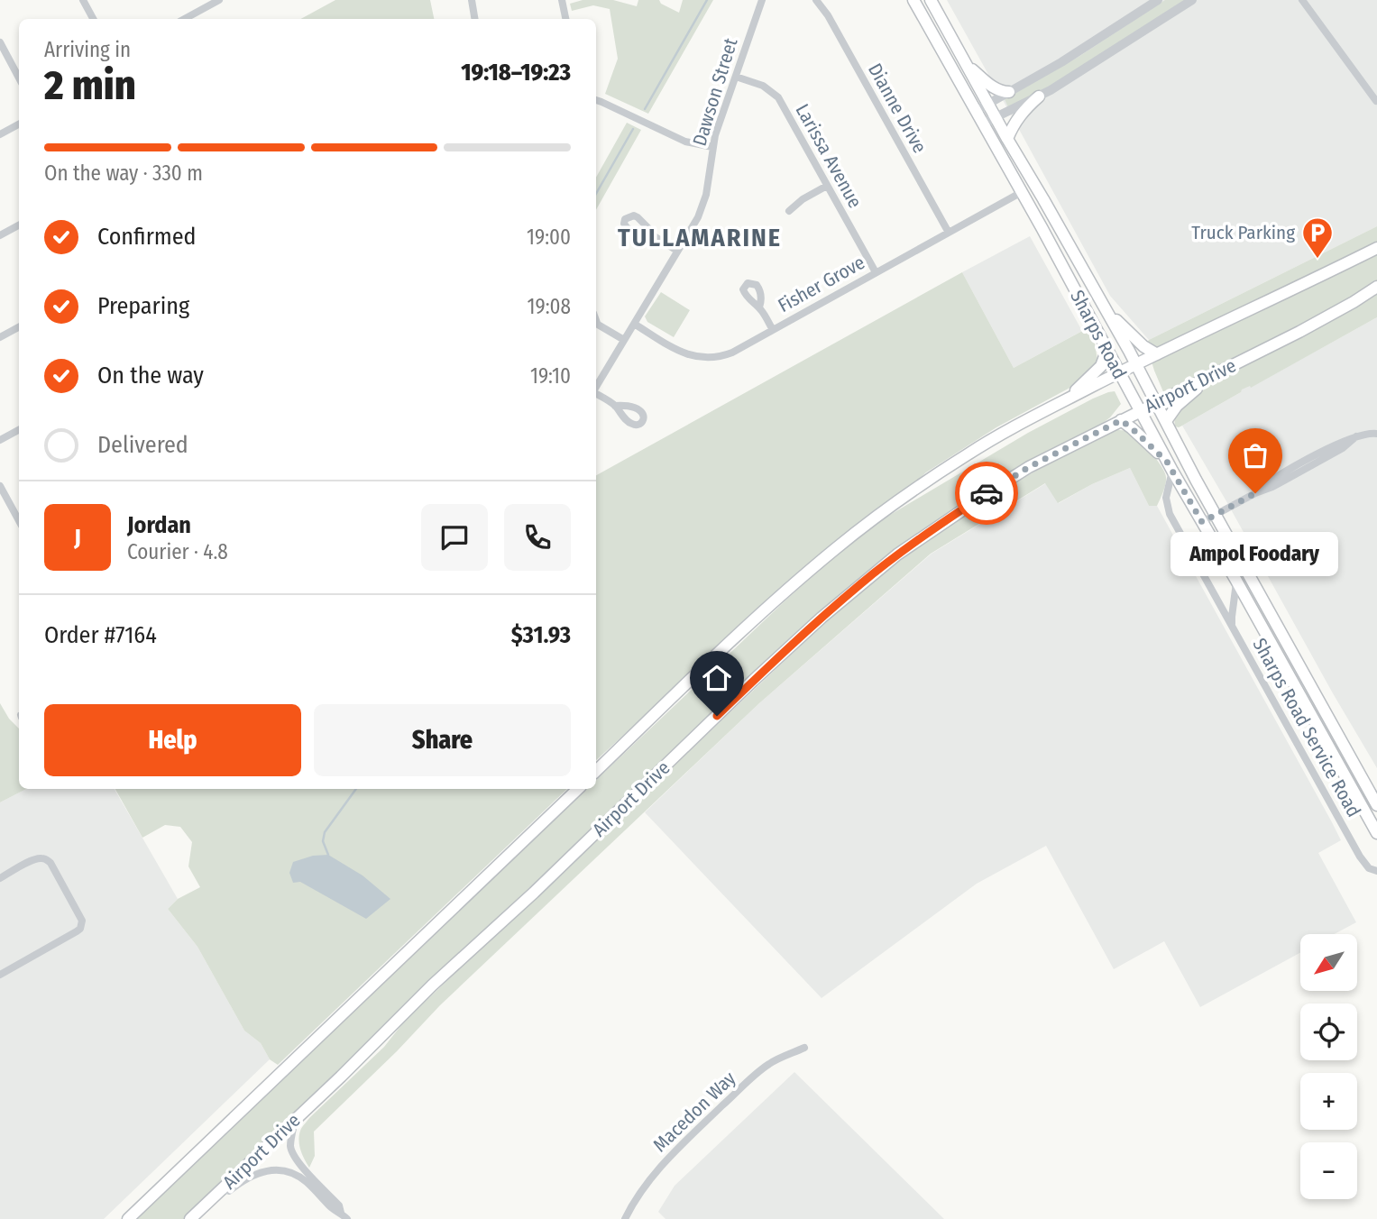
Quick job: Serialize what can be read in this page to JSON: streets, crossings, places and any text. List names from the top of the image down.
{
  "streets": {
    "main road": ["Sharps Road", "Airport Drive"],
    "street": [
      "Dawson Street",
      "Dianne Drive",
      "Larissa Avenue",
      "Fisher Grove",
      "Sharps Road Service Road",
      "Macedon Way"
    ]
  },
  "crossings": [
    ["Dawson Street", "Larissa Avenue"],
    ["Dawson Street", "Fisher Grove"],
    ["Dianne Drive", "Fisher Grove"],
    ["Larissa Avenue", "Fisher Grove"],
    ["Fisher Grove", "Sharps Road"],
    ["Sharps Road", "Airport Drive"],
    ["Sharps Road", "Sharps Road Service Road"]
  ],
  "districts": ["TULLAMARINE"],
  "places": {
    "parking": ["Truck Parking"],
    "other": ["Ampol Foodary"]
  },
  "north": "bottom left",
  "page": {
    "heading": ["2 min", "Arriving in", "19:18–19:23"],
    "panel": [
      "Jordan",
      "Courier · 4.8",
      "Order #7164",
      "$31.93"
    ],
    "bar": "On the way · 330 m",
    "list": [
      ["Confirmed", "19:00"],
      ["Preparing", "19:08"],
      ["On the way", "19:10"],
      "Delivered"
    ],
    "round": "J",
    "bubble": "Ampol Foodary",
    "buttons": ["Help", "Share"],
    "map_buttons": ["+", "−"]
  }
}
